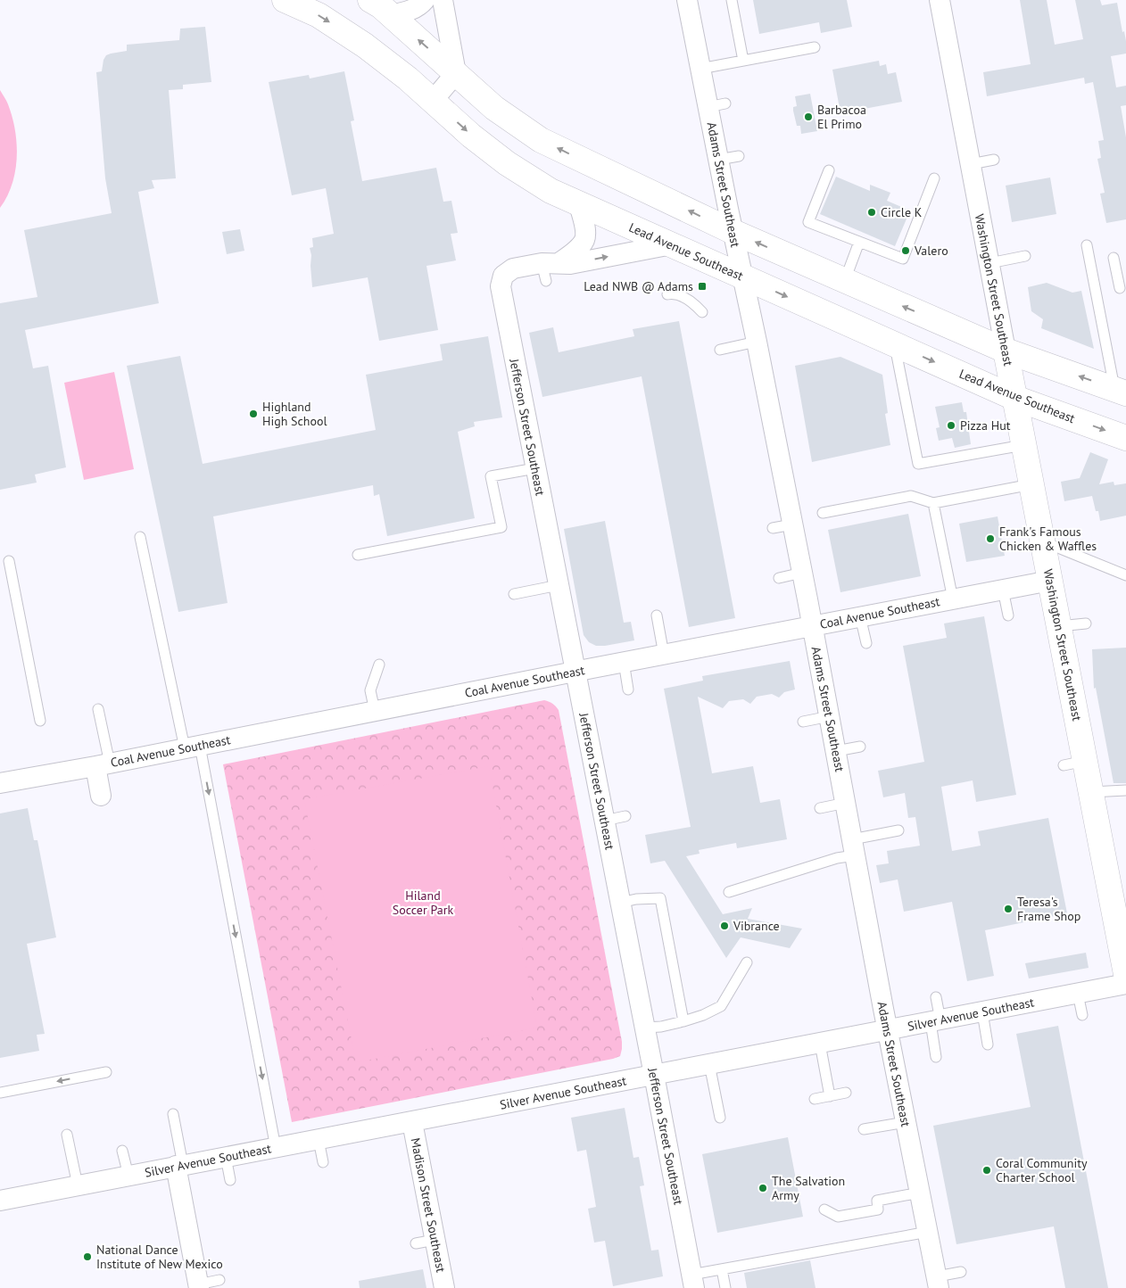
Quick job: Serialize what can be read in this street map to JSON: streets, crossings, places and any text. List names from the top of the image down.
{
  "streets": {
    "main road": ["Lead Avenue Southeast", "Washington Street Southeast"],
    "street": [
      "Adams Street Southeast",
      "Jefferson Street Southeast",
      "Coal Avenue Southeast",
      "Silver Avenue Southeast",
      "Madison Street Southeast"
    ]
  },
  "crossings": [
    ["Adams Street Southeast", "Lead Avenue Southeast"],
    ["Adams Street Southeast", "Coal Avenue Southeast"],
    ["Adams Street Southeast", "Silver Avenue Southeast"],
    ["Lead Avenue Southeast", "Washington Street Southeast"],
    ["Washington Street Southeast", "Coal Avenue Southeast"],
    ["Jefferson Street Southeast", "Coal Avenue Southeast"],
    ["Jefferson Street Southeast", "Silver Avenue Southeast"],
    ["Silver Avenue Southeast", "Madison Street Southeast"]
  ],
  "parks": ["Hiland Soccer Park"],
  "places": {
    "other": [
      "Barbacoa El Primo",
      "Circle K",
      "Valero",
      "Highland High School",
      "Pizza Hut",
      "Frank's Famous Chicken & Waffles",
      "Teresa's Frame Shop",
      "Vibrance",
      "Coral Community Charter School",
      "The Salvation Army",
      "National Dance Institute of New Mexico"
    ],
    "transit": ["Lead NWB @ Adams"]
  }
}
